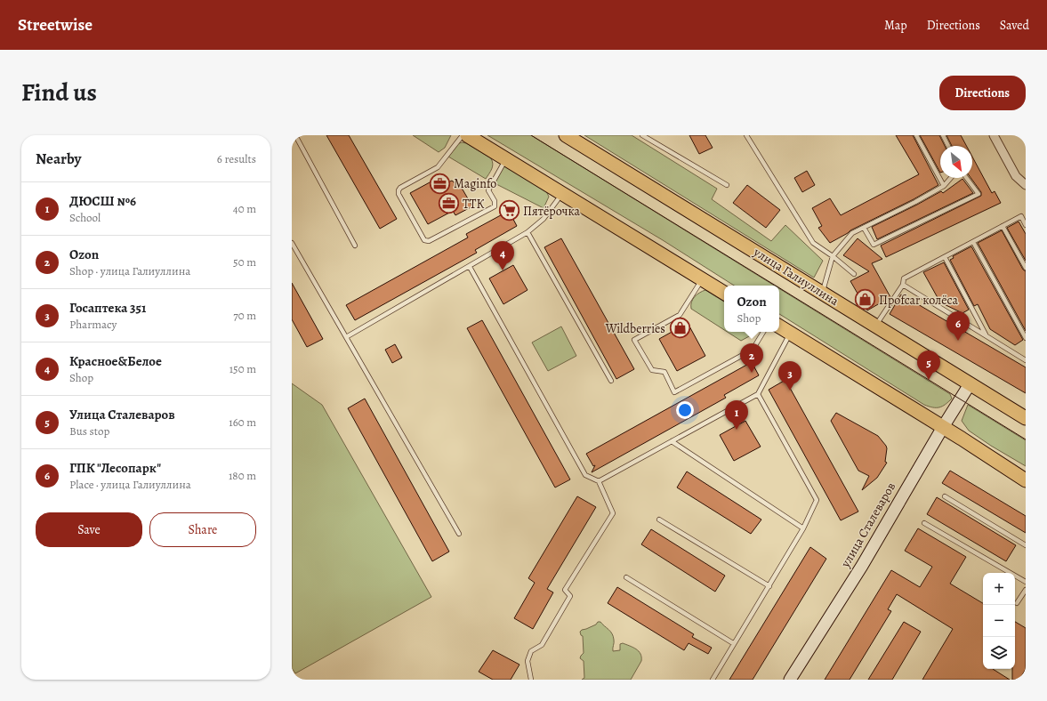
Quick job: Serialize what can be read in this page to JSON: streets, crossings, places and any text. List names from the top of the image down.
{
  "streets": {
    "main road": ["улица Галиуллина", "улица Сталеваров"]
  },
  "crossings": [
    ["улица Галиуллина", "улица Сталеваров"]
  ],
  "places": {
    "office": ["Maginfo", "ТТК"],
    "supermarket": ["Пятёрочка"],
    "shop": ["Проfcar колёса", "Wildberries"]
  },
  "north": "bottom right",
  "page": {
    "header": "Streetwise",
    "nav": ["Map", "Directions", "Saved"],
    "title": "Find us",
    "buttons": [
      "Directions",
      ["Save", "Share"]
    ],
    "heading": ["Nearby", "6 results"],
    "list": [
      {
        "mark": "1",
        "name": "ДЮСШ №6",
        "note": "School",
        "value": "40 m"
      },
      {
        "mark": "2",
        "name": "Ozon",
        "note": "Shop · улица Галиуллина",
        "value": "50 m"
      },
      {
        "mark": "3",
        "name": "Госаптека 351",
        "note": "Pharmacy",
        "value": "70 m"
      },
      {
        "mark": "4",
        "name": "Красное&Белое",
        "note": "Shop",
        "value": "150 m"
      },
      {
        "mark": "5",
        "name": "Улица Сталеваров",
        "note": "Bus stop",
        "value": "160 m"
      },
      {
        "mark": "6",
        "name": "ГПК \"Лесопарк\"",
        "note": "Place · улица Галиуллина",
        "value": "180 m"
      }
    ],
    "pins": [
      "4",
      "6",
      "2",
      "5",
      "3",
      "1"
    ],
    "popup": ["Ozon", "Shop"],
    "map_buttons": ["+", "−"]
  }
}
